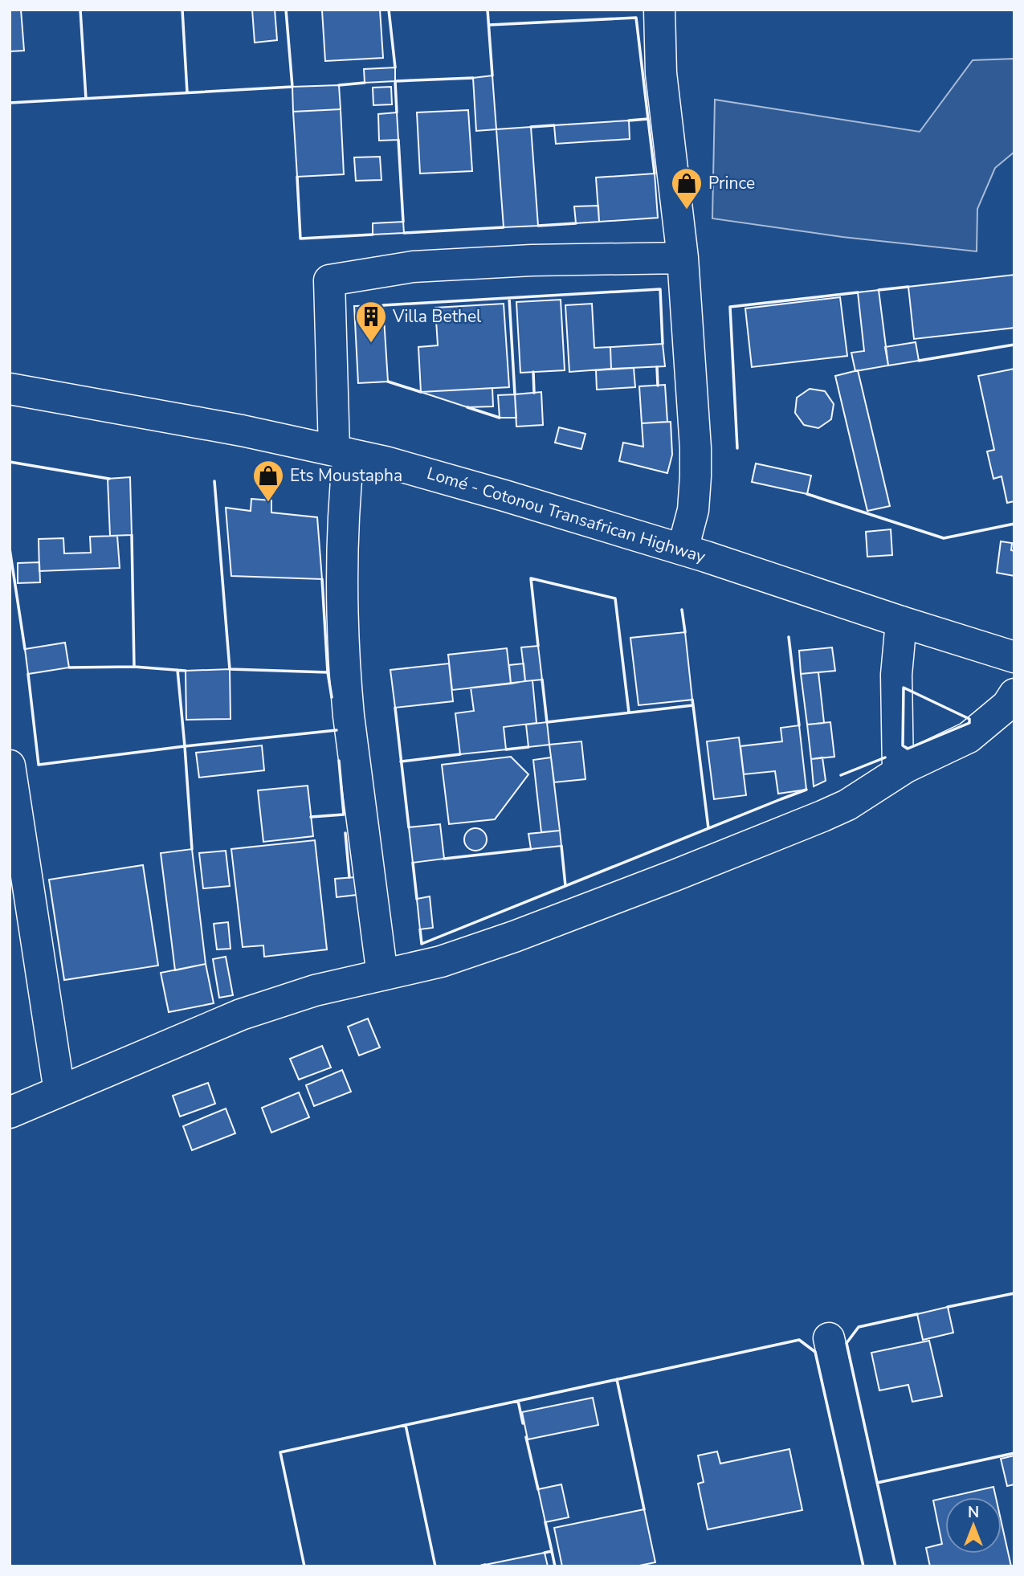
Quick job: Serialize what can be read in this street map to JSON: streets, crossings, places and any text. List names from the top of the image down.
{
  "streets": {
    "main road": ["Lomé - Cotonou Transafrican Highway"]
  },
  "places": {
    "shop": ["Prince", "Ets Moustapha"],
    "building": ["Villa Bethel"]
  },
  "north": "top"
}
